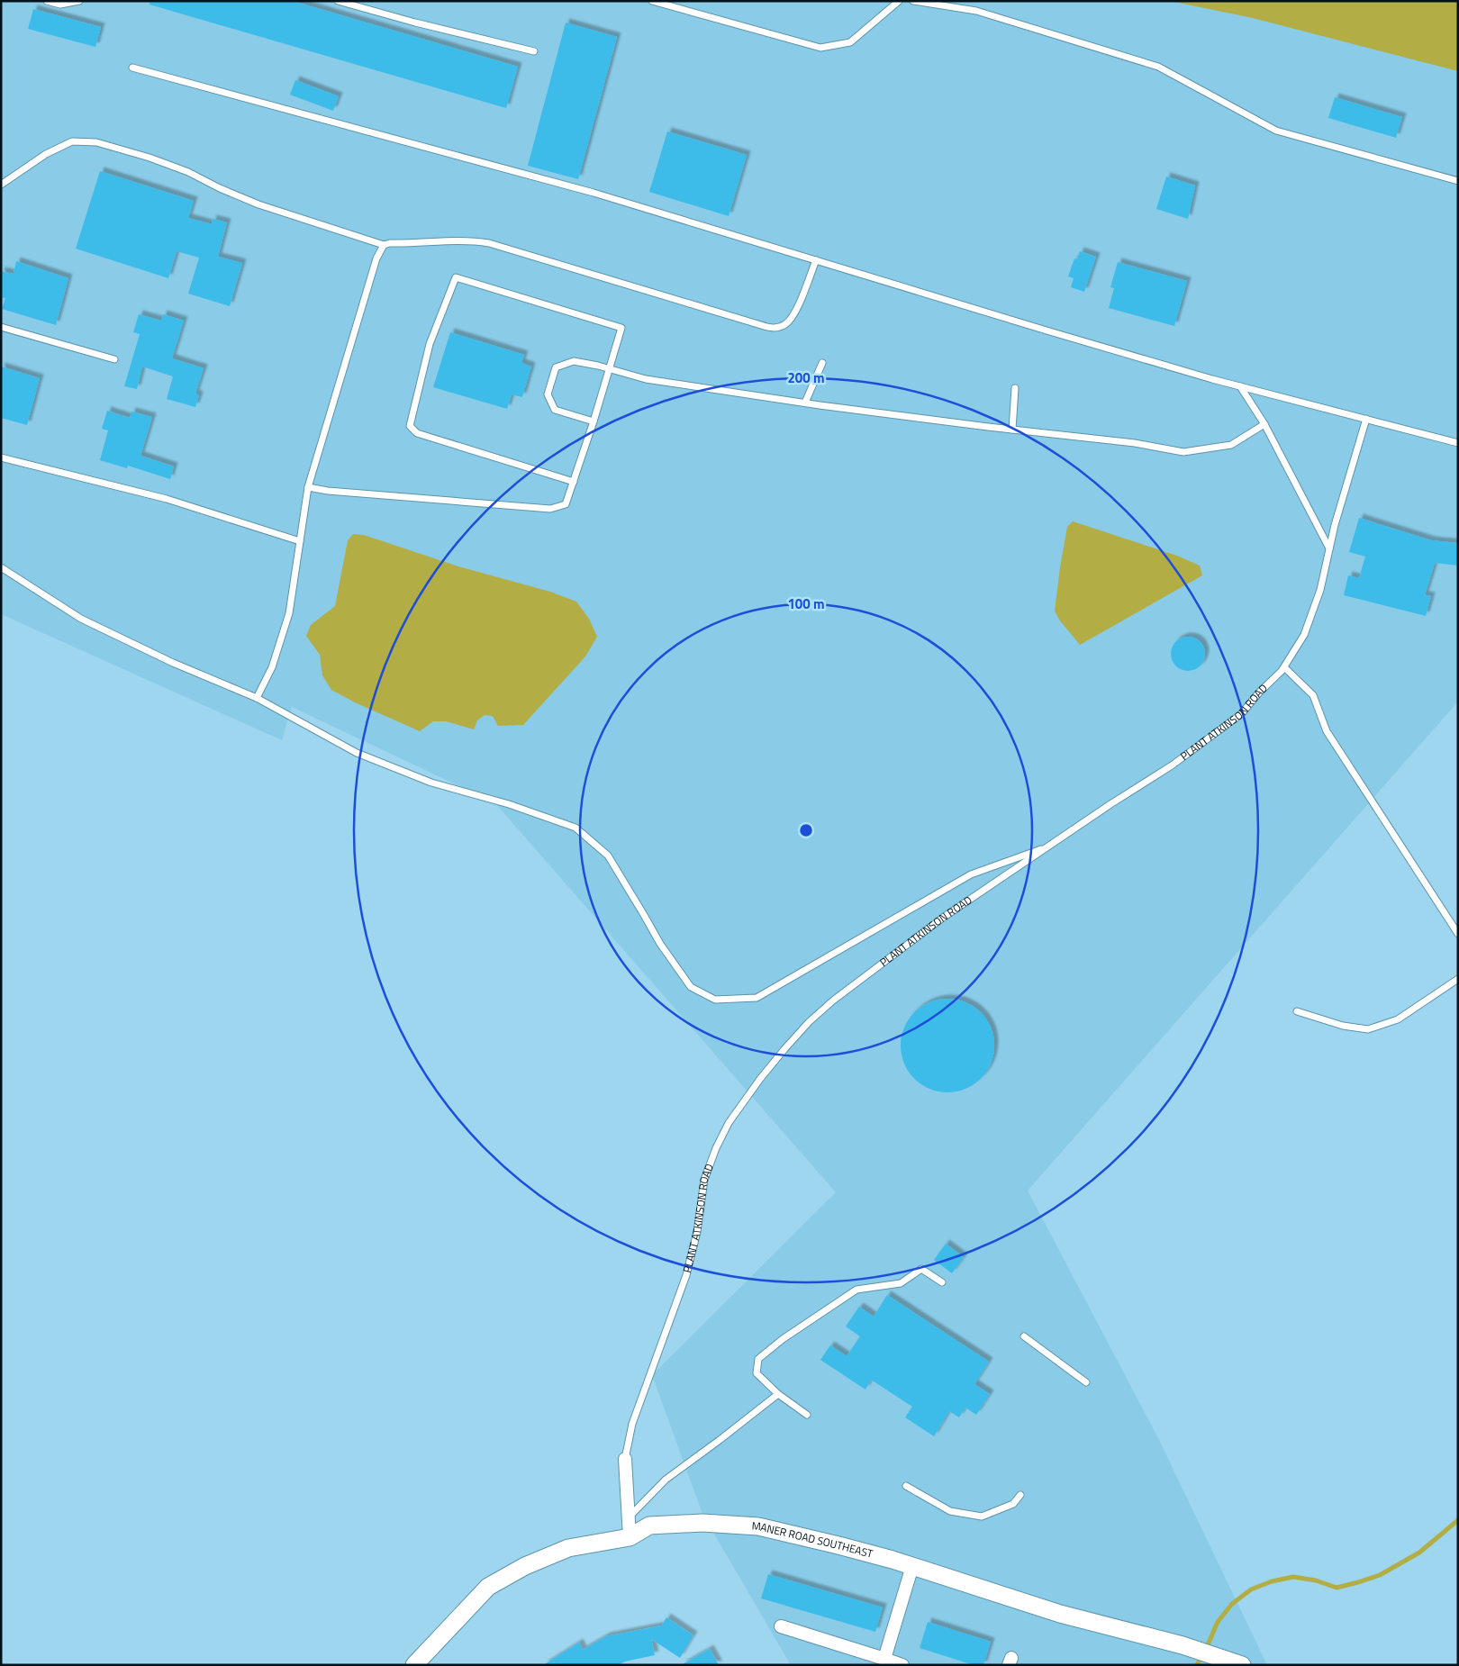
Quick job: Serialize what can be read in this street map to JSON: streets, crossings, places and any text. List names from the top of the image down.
{
  "streets": {
    "street": ["PLANT ATKINSON ROAD", "MANER ROAD SOUTHEAST"]
  },
  "crossings": [
    ["PLANT ATKINSON ROAD", "MANER ROAD SOUTHEAST"]
  ],
  "rings": ["200 m", "100 m"]
}
